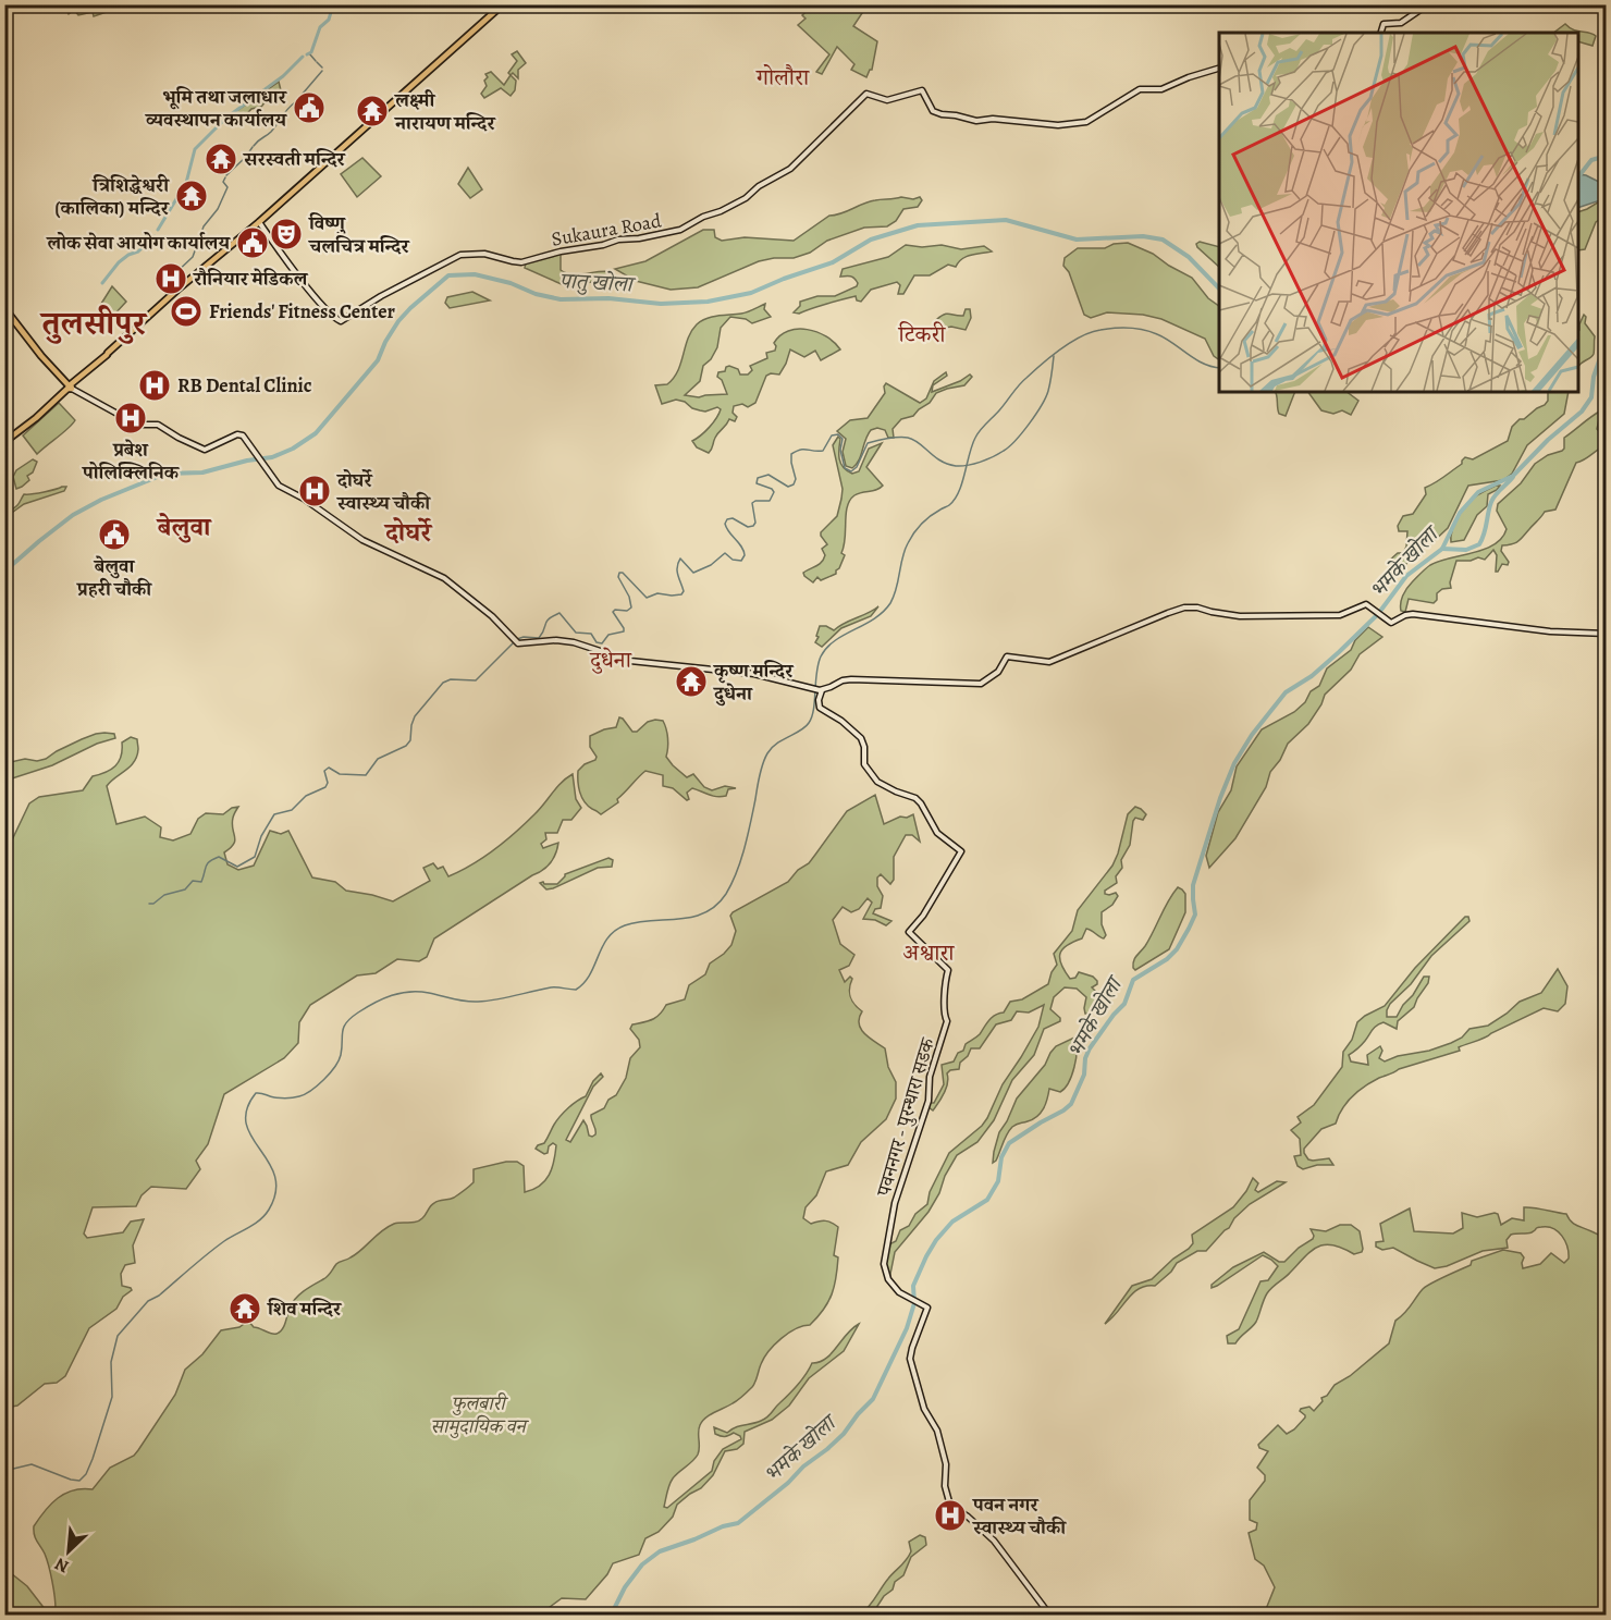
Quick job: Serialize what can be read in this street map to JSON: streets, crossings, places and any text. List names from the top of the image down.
{
  "streets": {
    "street": ["Sukaura Road", "पवननगर - पुरन्धारा सडक"]
  },
  "districts": [
    "गोलौरा",
    "तुलसीपुर",
    "टिकरी",
    "बेलुवा",
    "दोघर्रे",
    "दुधेना",
    "अश्वारा"
  ],
  "water": ["पातु खोला", "भमके खोला"],
  "parks": ["फुलबारी सामुदायिक वन"],
  "places": {
    "public building": ["भूमि तथा जलाधार व्यवस्थापन कार्यालय", "लोक सेवा आयोग कार्यालय", "बेलुवा प्रहरी चौकी"],
    "temple": [
      "लक्ष्मी नारायण मन्दिर",
      "सरस्वती मन्दिर",
      "त्रिशिद्धेश्वरी (कालिका) मन्दिर",
      "कृष्ण मन्दिर दुधेना",
      "शिव मन्दिर"
    ],
    "theatre": ["विष्णु चलचित्र मन्दिर"],
    "hospital": [
      "रौनियार मेडिकल",
      "RB Dental Clinic",
      "प्रबेश पोलिक्लिनिक",
      "दोघर्रे स्वास्थ्य चौकी",
      "पवन नगर स्वास्थ्य चौकी"
    ],
    "sports": ["Friends' Fitness Center"]
  },
  "north": "bottom left"
}
